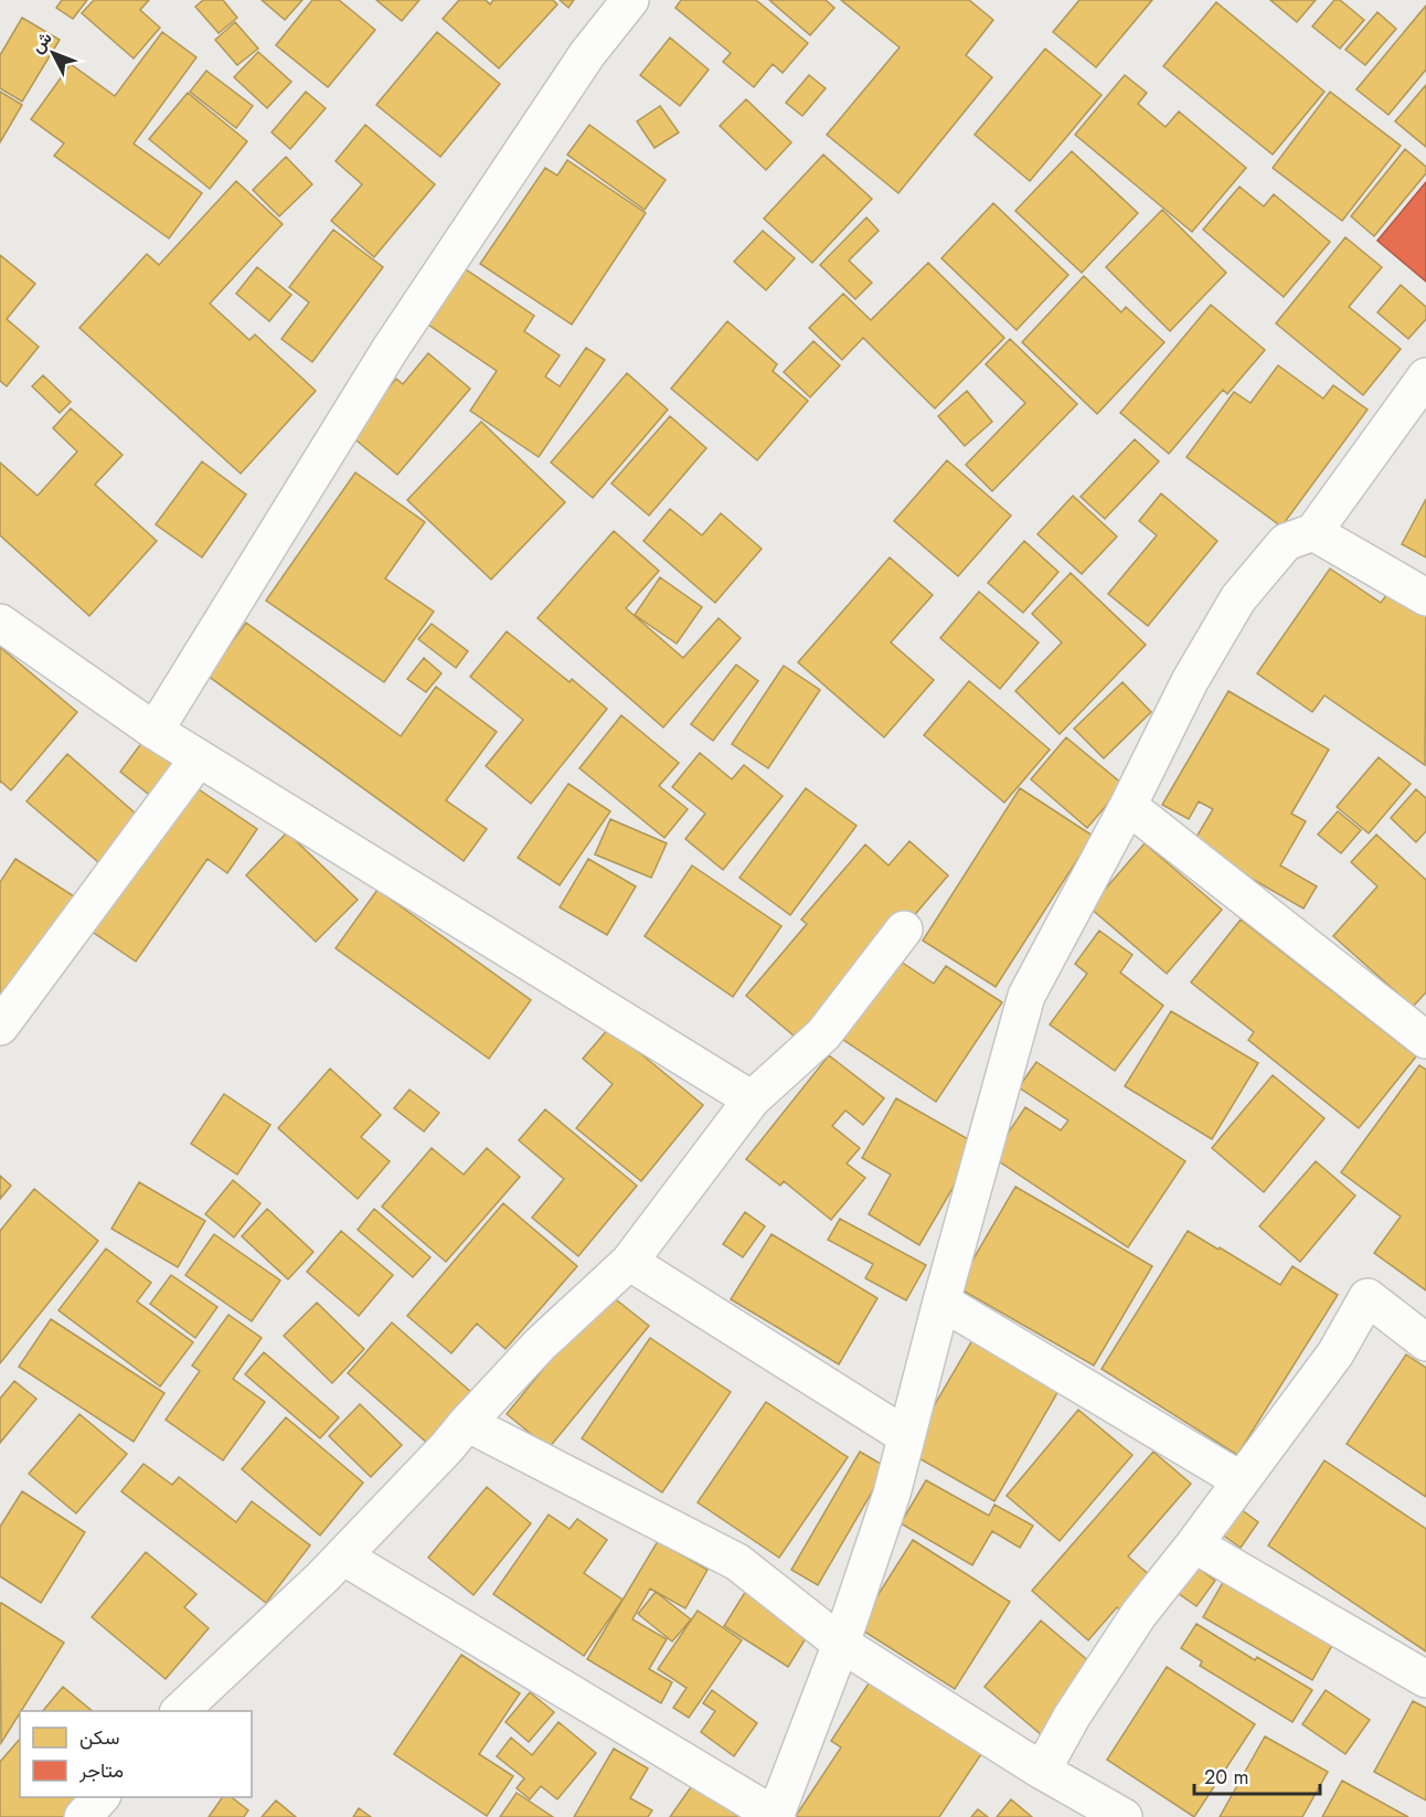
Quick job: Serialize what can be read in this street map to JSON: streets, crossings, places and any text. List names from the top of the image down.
{
  "legend": ["سكن", "متاجر"],
  "scale_bar": "20 m",
  "north": "top left"
}
